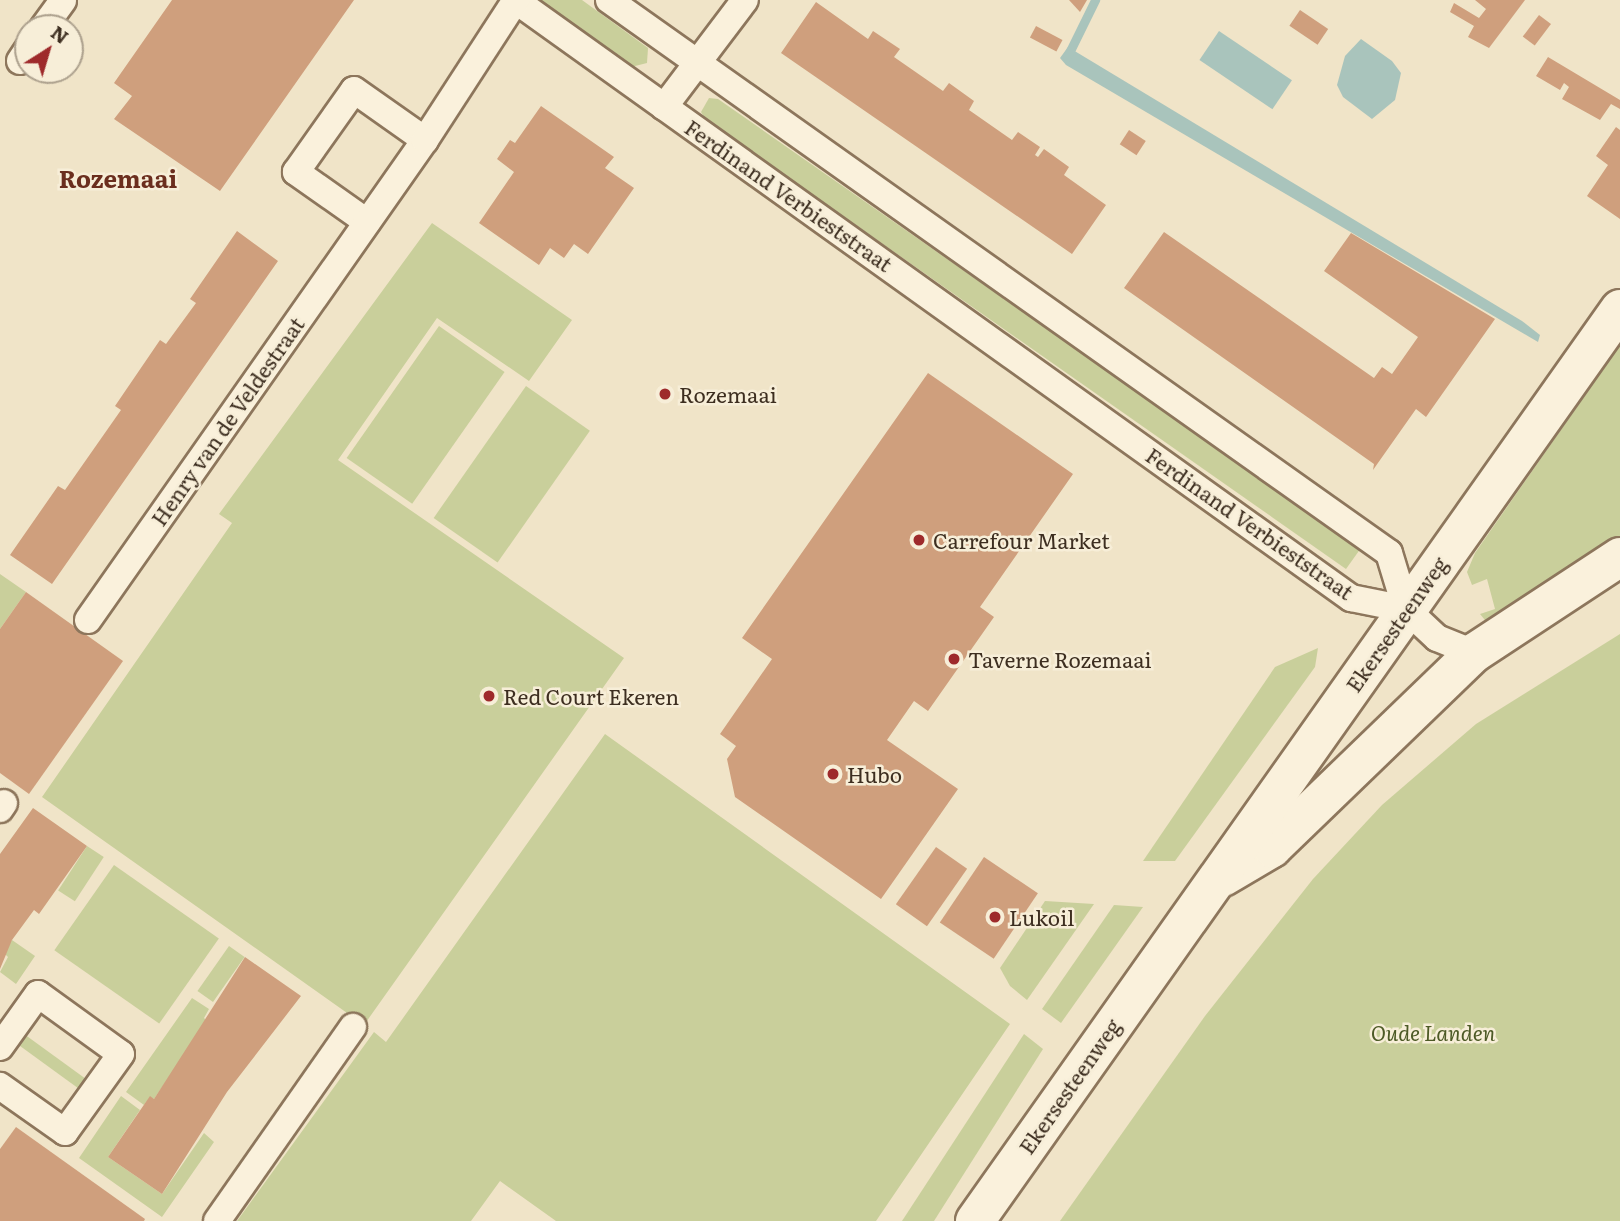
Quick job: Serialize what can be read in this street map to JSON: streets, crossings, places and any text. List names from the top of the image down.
{
  "streets": {
    "main road": ["Ekersesteenweg"],
    "street": ["Ferdinand Verbieststraat", "Henry van de Veldestraat"]
  },
  "crossings": [
    ["Ferdinand Verbieststraat", "Henry van de Veldestraat"],
    ["Ferdinand Verbieststraat", "Ekersesteenweg"]
  ],
  "districts": ["Rozemaai"],
  "parks": ["Oude Landen"],
  "places": [
    "Rozemaai",
    "Carrefour Market",
    "Taverne Rozemaai",
    "Red Court Ekeren",
    "Hubo",
    "Lukoil"
  ],
  "north": "top right"
}
